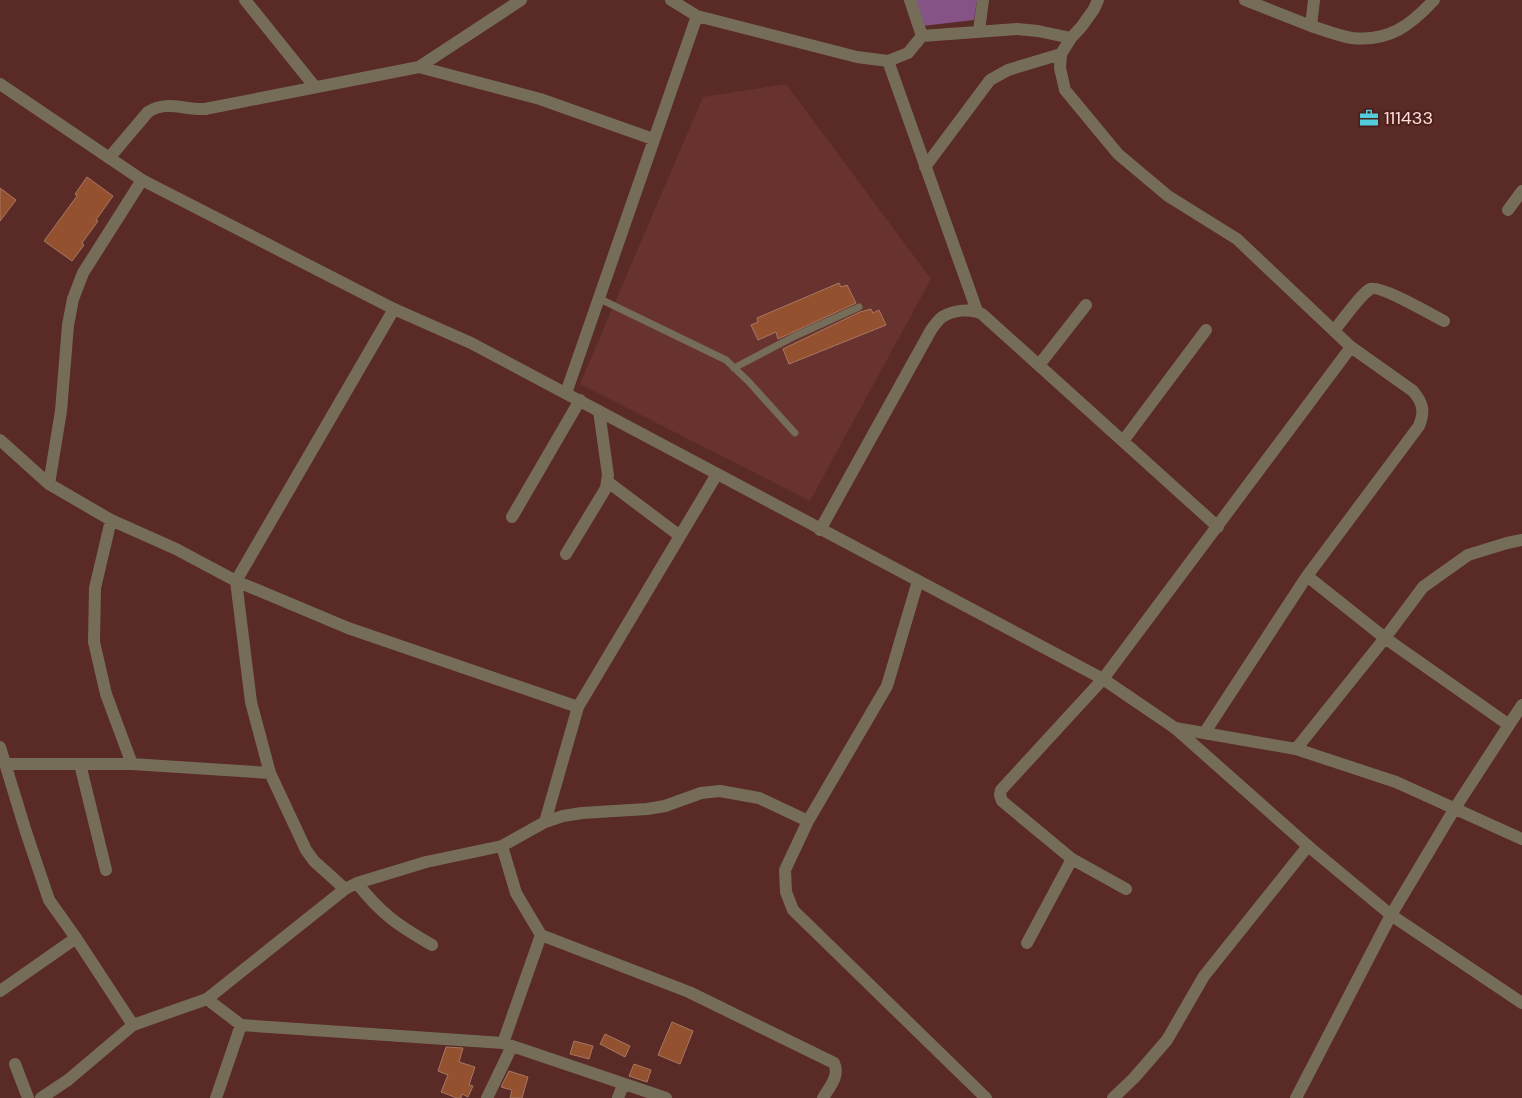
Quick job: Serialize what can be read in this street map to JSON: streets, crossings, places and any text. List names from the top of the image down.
{
  "places": {
    "office": ["111433"]
  }
}
